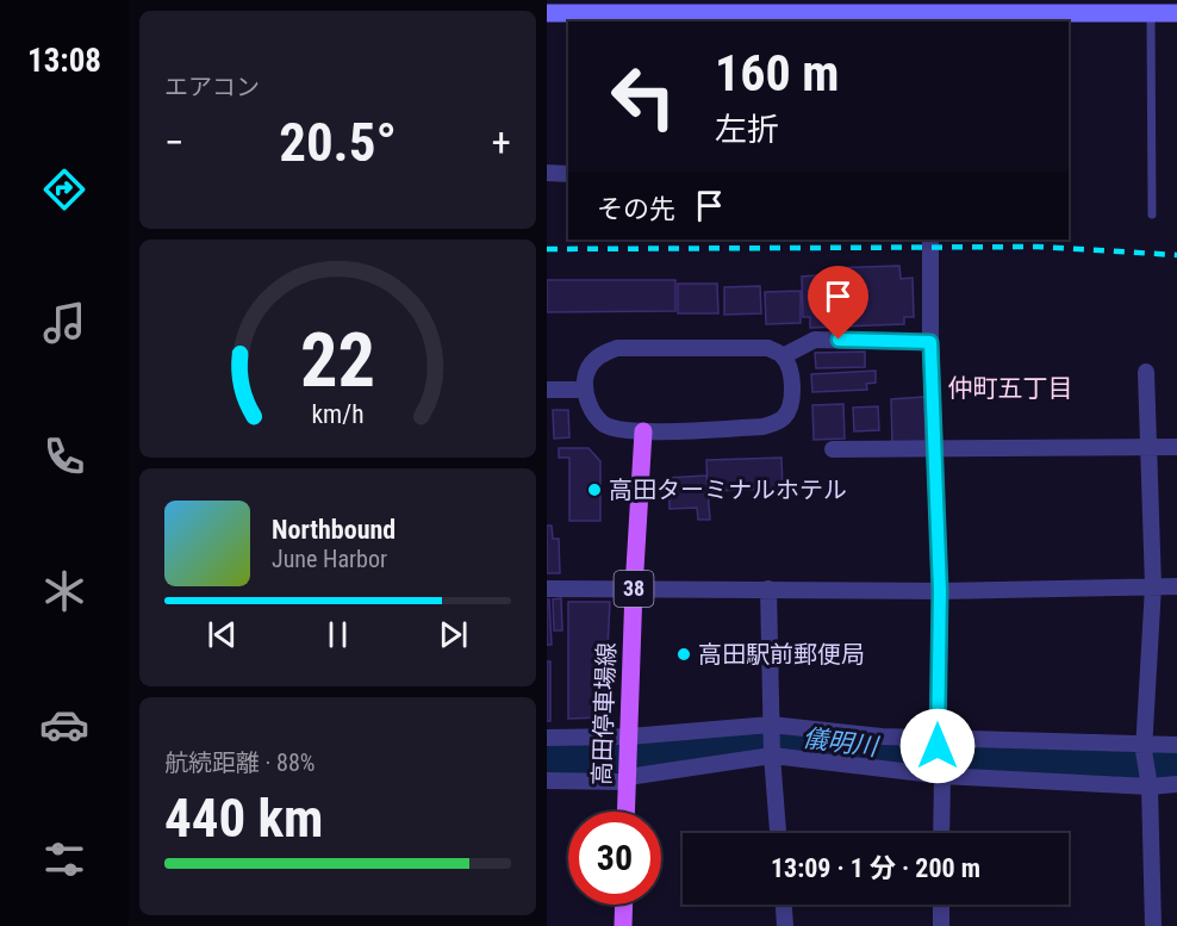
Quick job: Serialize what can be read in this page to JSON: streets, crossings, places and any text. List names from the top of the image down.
{
  "streets": {
    "main road": ["38", "高田停車場線"]
  },
  "districts": ["仲町五丁目"],
  "water": ["儀明川"],
  "places": ["高田ターミナルホテル", "高田駅前郵便局"],
  "page": {
    "tabs": "13:08",
    "tile": [
      "エアコン",
      ["航続距離 · 88%", "440 km"]
    ],
    "turn": ["160 m", "左折"],
    "heat": ["−", "20.5°", "+"],
    "then": "その先",
    "song": ["Northbound", "June Harbor"],
    "limit": "30",
    "trip": "13:09 · 1 分 · 200 m",
    "gauge": ["22", "km/h"]
  }
}
